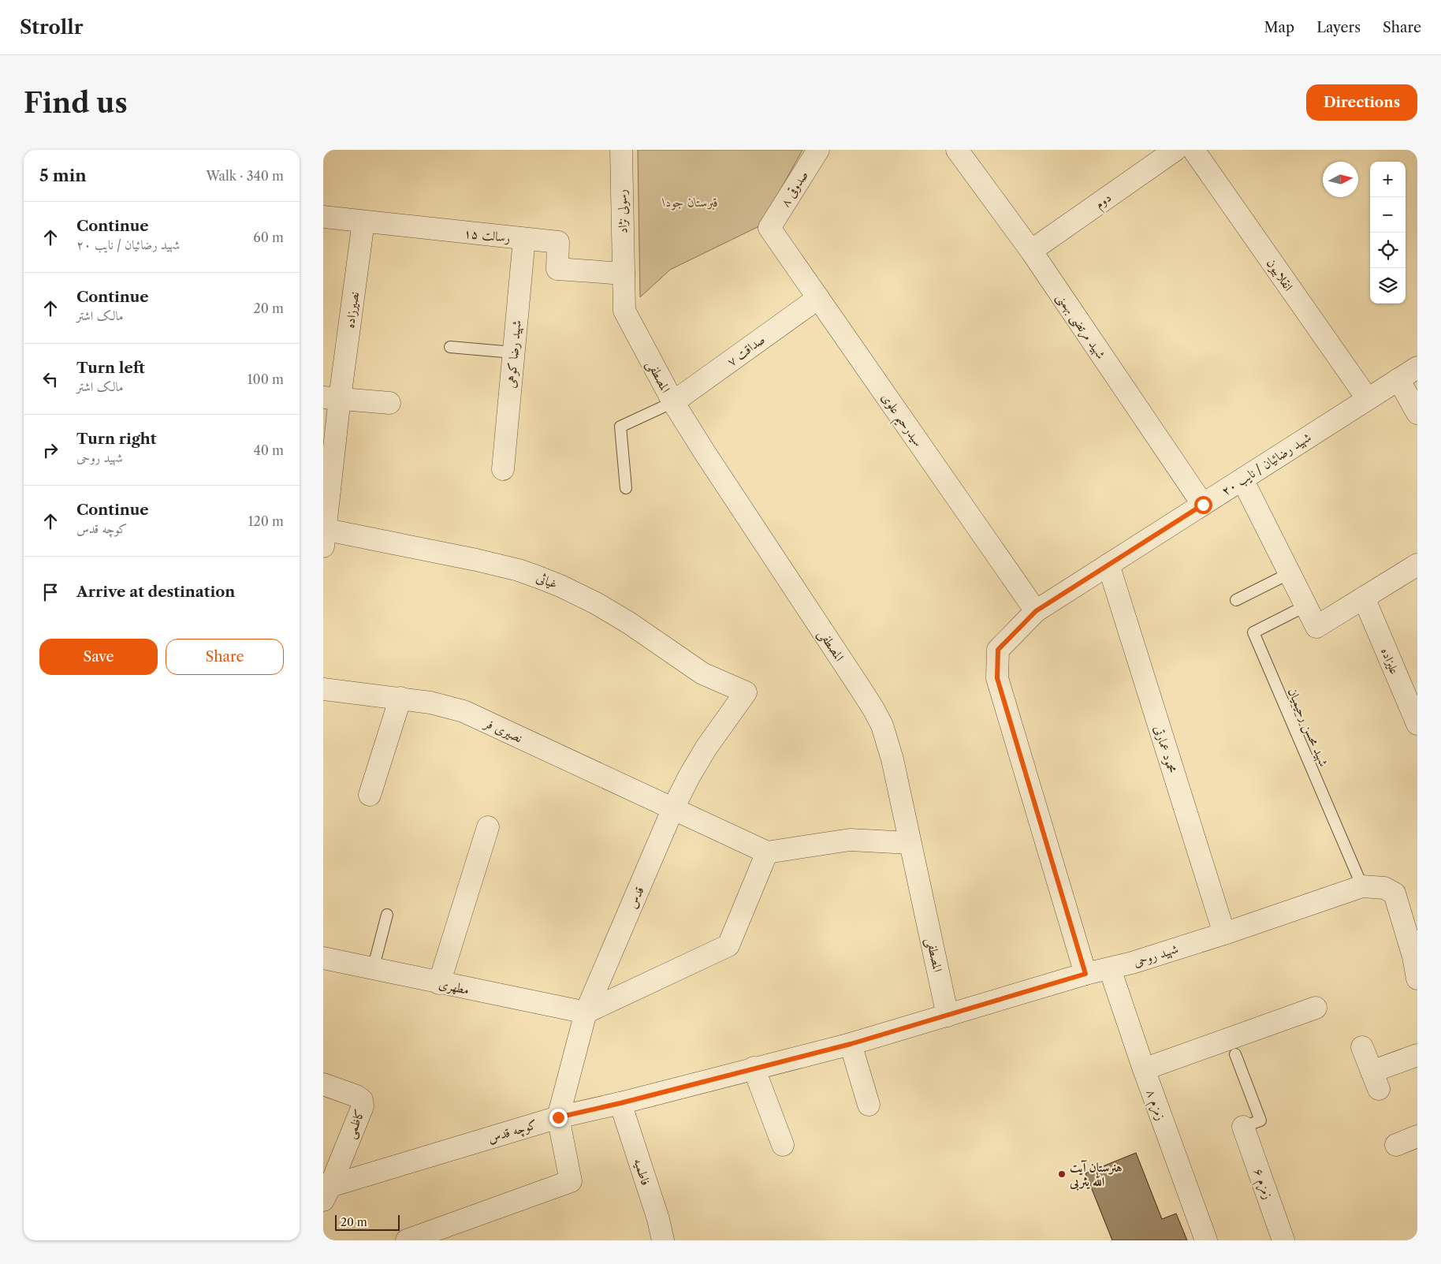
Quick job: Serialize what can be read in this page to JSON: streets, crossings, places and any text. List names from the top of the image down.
{
  "streets": {
    "street": [
      "صدوقی ۸",
      "دوم",
      "رسولی نژاد",
      "رسالت ۱۵",
      "انقلابیون",
      "نصیرزاده",
      "شهید مرتضی بهمنی",
      "صداقت ۷",
      "شهید رضا کوهی",
      "المصطفی",
      "سیدرحیم علوی",
      "شهید رضائیان / نایب ۲۰",
      "غیاثی",
      "علیزاده",
      "نصیری فر",
      "محمود عمارتی",
      "قدس",
      "شهید روحی",
      "مطهری",
      "زمزم ۸",
      "کاظمی",
      "کوچه قدس",
      "فاطمیه",
      "زمزم ۶"
    ],
    "lane": ["شهید محسن رحیمیان"]
  },
  "crossings": [
    ["صدوقی ۸", "سیدرحیم علوی"],
    ["دوم", "شهید مرتضی بهمنی"],
    ["رسولی نژاد", "رسالت ۱۵"],
    ["رسولی نژاد", "المصطفی"],
    ["رسالت ۱۵", "نصیرزاده"],
    ["رسالت ۱۵", "شهید رضا کوهی"],
    ["انقلابیون", "شهید رضائیان / نایب ۲۰"],
    ["نصیرزاده", "غیاثی"],
    ["شهید مرتضی بهمنی", "شهید رضائیان / نایب ۲۰"],
    ["صداقت ۷", "المصطفی"],
    ["صداقت ۷", "سیدرحیم علوی"],
    ["المصطفی", "شهید روحی"],
    ["المصطفی", "کوچه قدس"],
    ["سیدرحیم علوی", "شهید رضائیان / نایب ۲۰"],
    ["شهید رضائیان / نایب ۲۰", "محمود عمارتی"],
    ["شهید رضائیان / نایب ۲۰", "شهید روحی"],
    ["غیاثی", "قدس"],
    ["شهید محسن رحیمیان", "شهید روحی"],
    ["نصیری فر", "قدس"],
    ["محمود عمارتی", "شهید روحی"],
    ["قدس", "مطهری"],
    ["قدس", "کوچه قدس"],
    ["شهید روحی", "زمزم ۸"],
    ["شهید روحی", "کوچه قدس"],
    ["کاظمی", "کوچه قدس"],
    ["کوچه قدس", "فاطمیه"]
  ],
  "parks": ["قبرستان جودا"],
  "places": ["هنرستان آیت الله یثربی"],
  "scale_bar": "20 m",
  "north": "right",
  "page": {
    "header": "Strollr",
    "nav": ["Map", "Layers", "Share"],
    "buttons": [
      "Directions",
      ["Save", "Share"]
    ],
    "title": "Find us",
    "heading": ["5 min", "Walk · 340 m"],
    "map_buttons": ["+", "−"],
    "list": [
      ["Continue", "شهید رضائیان / نایب ۲۰", "60 m"],
      ["Continue", "مالک اشتر", "20 m"],
      ["Turn left", "مالک اشتر", "100 m"],
      ["Turn right", "شهید روحی", "40 m"],
      ["Continue", "کوچه قدس", "120 m"],
      "Arrive at destination"
    ],
    "scale": "20 m"
  }
}
